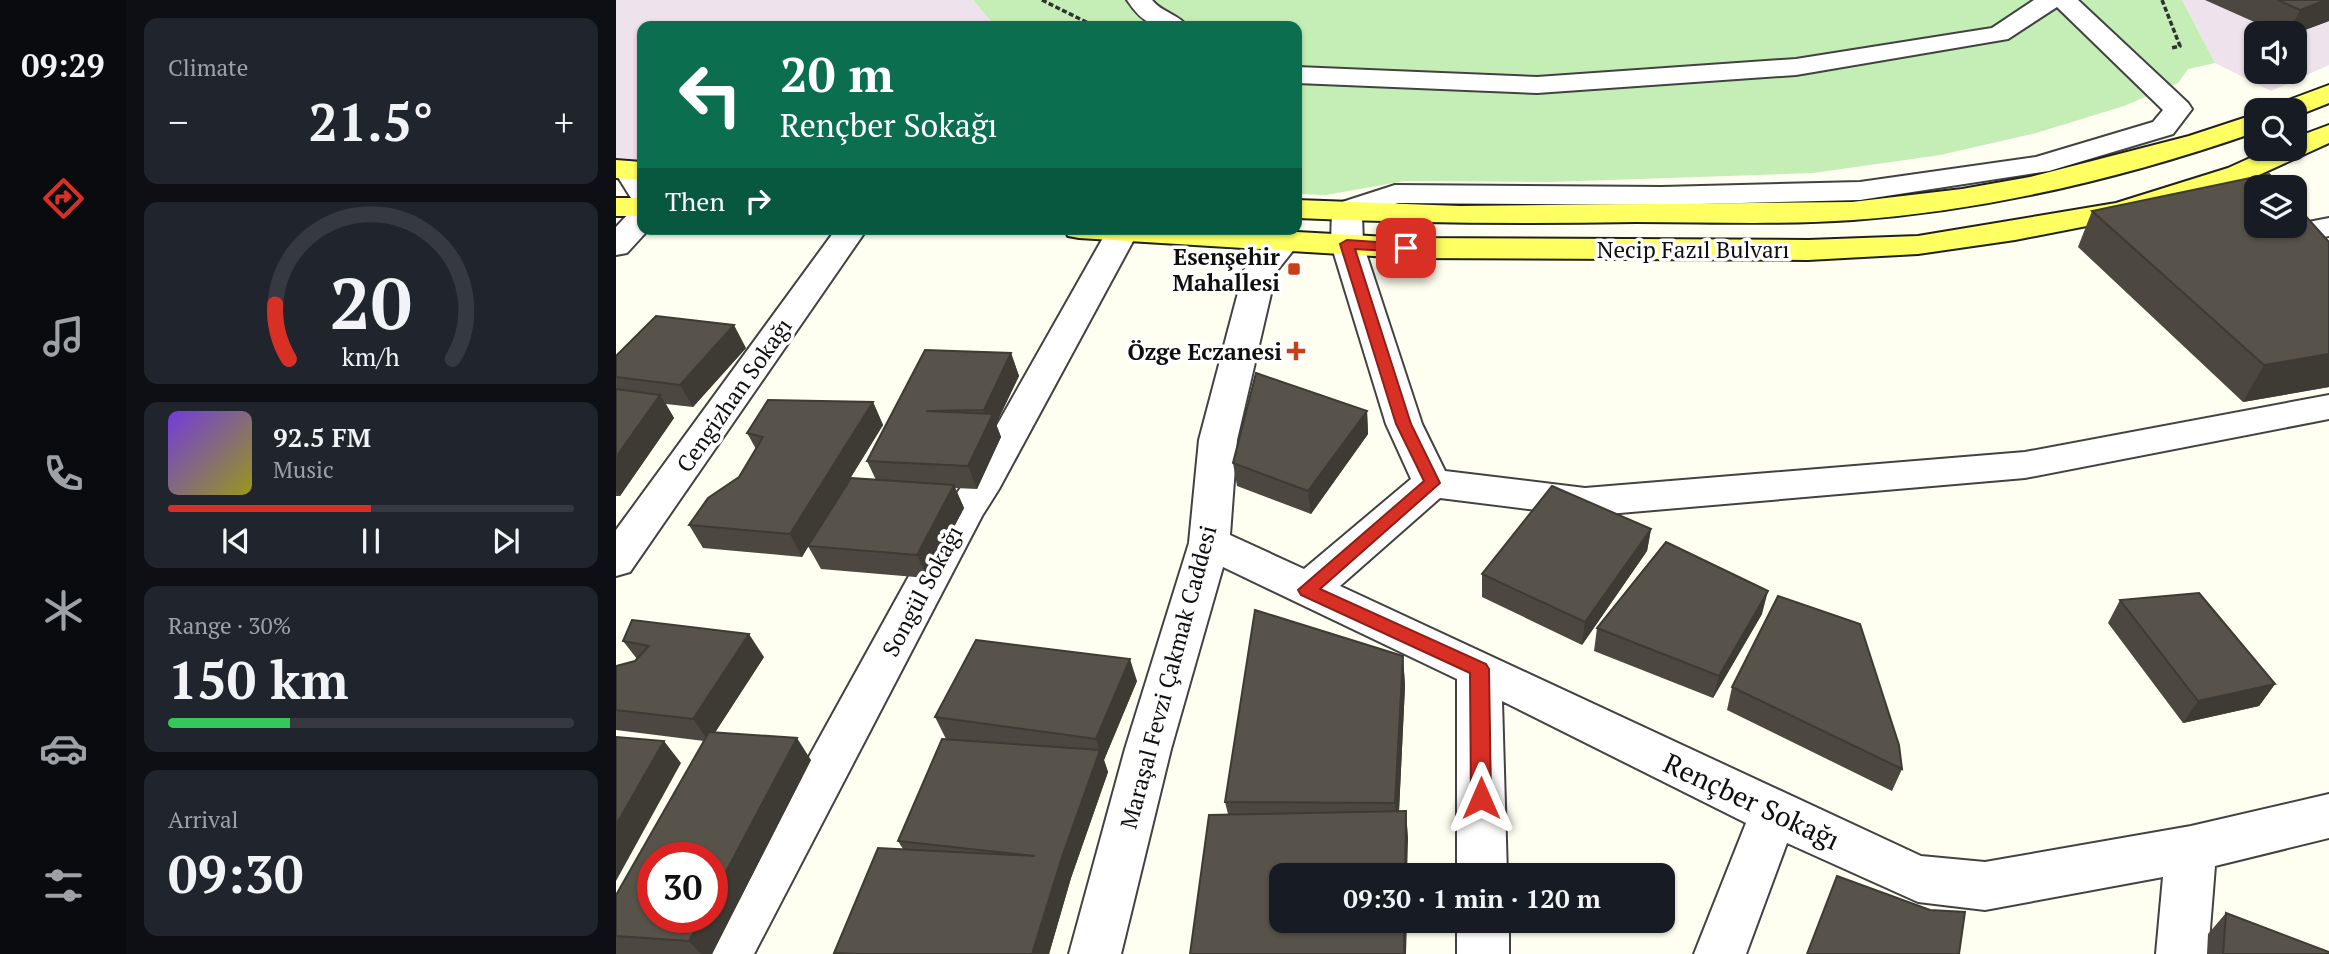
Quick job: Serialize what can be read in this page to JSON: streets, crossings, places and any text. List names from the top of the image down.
{
  "streets": {
    "main road": ["Necip Fazıl Bulvarı"],
    "street": [
      "Cengizhan Sokağı",
      "Songül Sokağı",
      "Maraşal Fevzi Çakmak Caddesi",
      "Rençber Sokağı"
    ]
  },
  "crossings": [
    ["Maraşal Fevzi Çakmak Caddesi", "Rençber Sokağı"]
  ],
  "places": {
    "transit": ["Esenşehir Mahallesi"],
    "health": ["Özge Eczanesi"]
  },
  "page": {
    "tabs": "09:29",
    "tile": [
      "Climate",
      ["Range · 30%", "150 km"],
      ["Arrival", "09:30"]
    ],
    "turn": ["20 m", "Rençber Sokağı"],
    "heat": ["−", "21.5°", "+"],
    "then": "Then",
    "song": ["92.5 FM", "Music"],
    "limit": "30",
    "trip": "09:30 · 1 min · 120 m",
    "gauge": ["20", "km/h"]
  }
}
